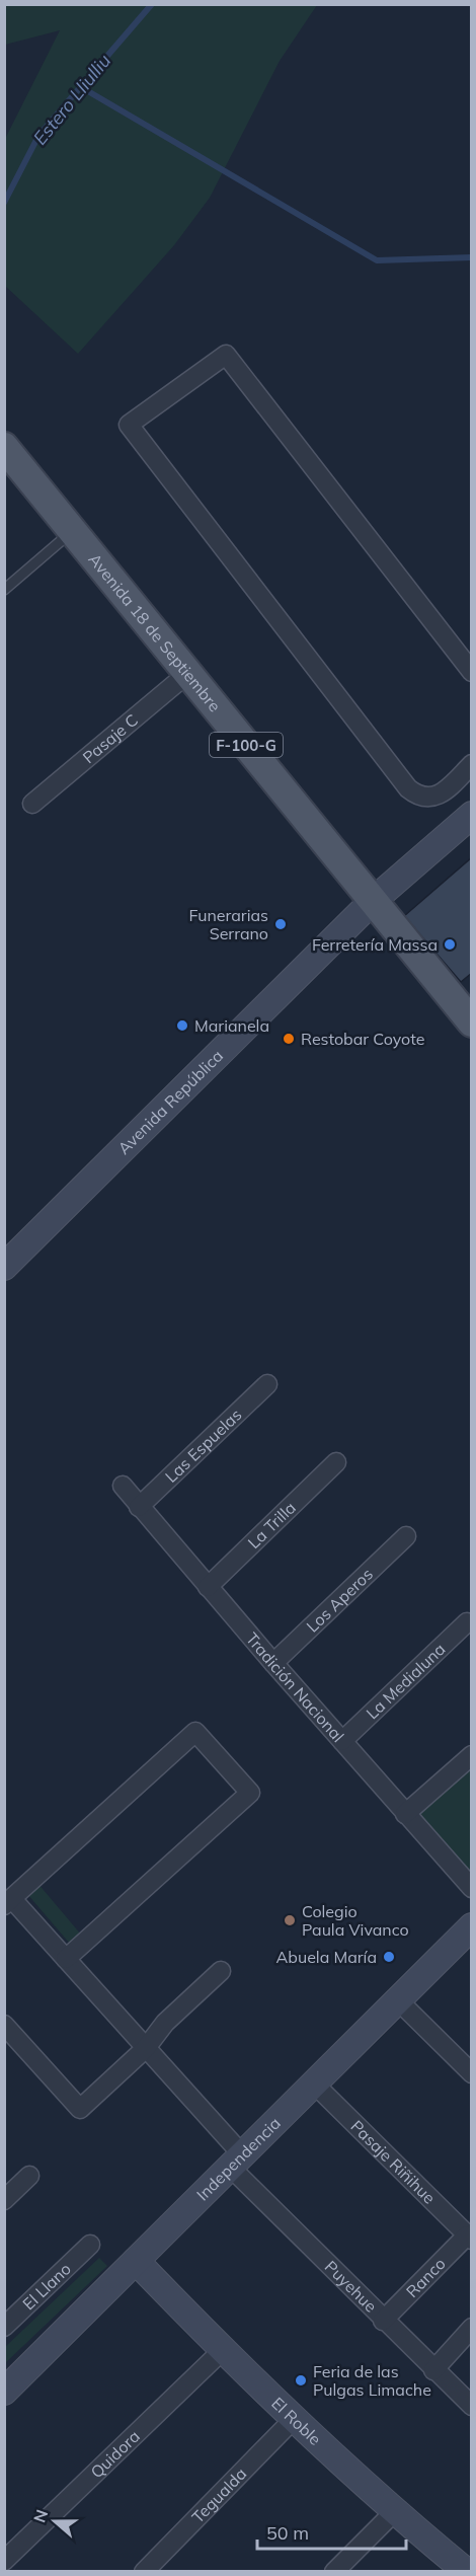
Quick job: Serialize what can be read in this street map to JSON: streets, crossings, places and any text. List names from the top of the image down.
{
  "streets": {
    "main road": [
      "Avenida 18 de Septiembre",
      "F-100-G",
      "Avenida República",
      "Independencia",
      "El Roble"
    ],
    "street": [
      "Pasaje C",
      "Las Espuelas",
      "La Trilla",
      "Los Aperos",
      "La Medialuna",
      "Tradición Nacional",
      "Pasaje Riñihue",
      "Ranco",
      "El Llano",
      "Puyehue",
      "Quidora",
      "Tegualda"
    ]
  },
  "crossings": [
    ["Avenida 18 de Septiembre", "Pasaje C"],
    ["Avenida 18 de Septiembre", "Avenida República"],
    ["Las Espuelas", "Tradición Nacional"],
    ["La Trilla", "Tradición Nacional"],
    ["Los Aperos", "Tradición Nacional"],
    ["La Medialuna", "Tradición Nacional"],
    ["Independencia", "Pasaje Riñihue"],
    ["Independencia", "Puyehue"],
    ["Independencia", "El Roble"],
    ["Pasaje Riñihue", "Ranco"],
    ["Ranco", "Puyehue"],
    ["El Roble", "Quidora"],
    ["El Roble", "Tegualda"]
  ],
  "water": ["Estero Lliulliu"],
  "places": [
    "Funerarias Serrano",
    "Ferretería Massa",
    "Marianela",
    "Restobar Coyote",
    "Colegio Paula Vivanco",
    "Abuela María",
    "Feria de las Pulgas Limache"
  ],
  "scale_bar": "50 m",
  "north": "left"
}
